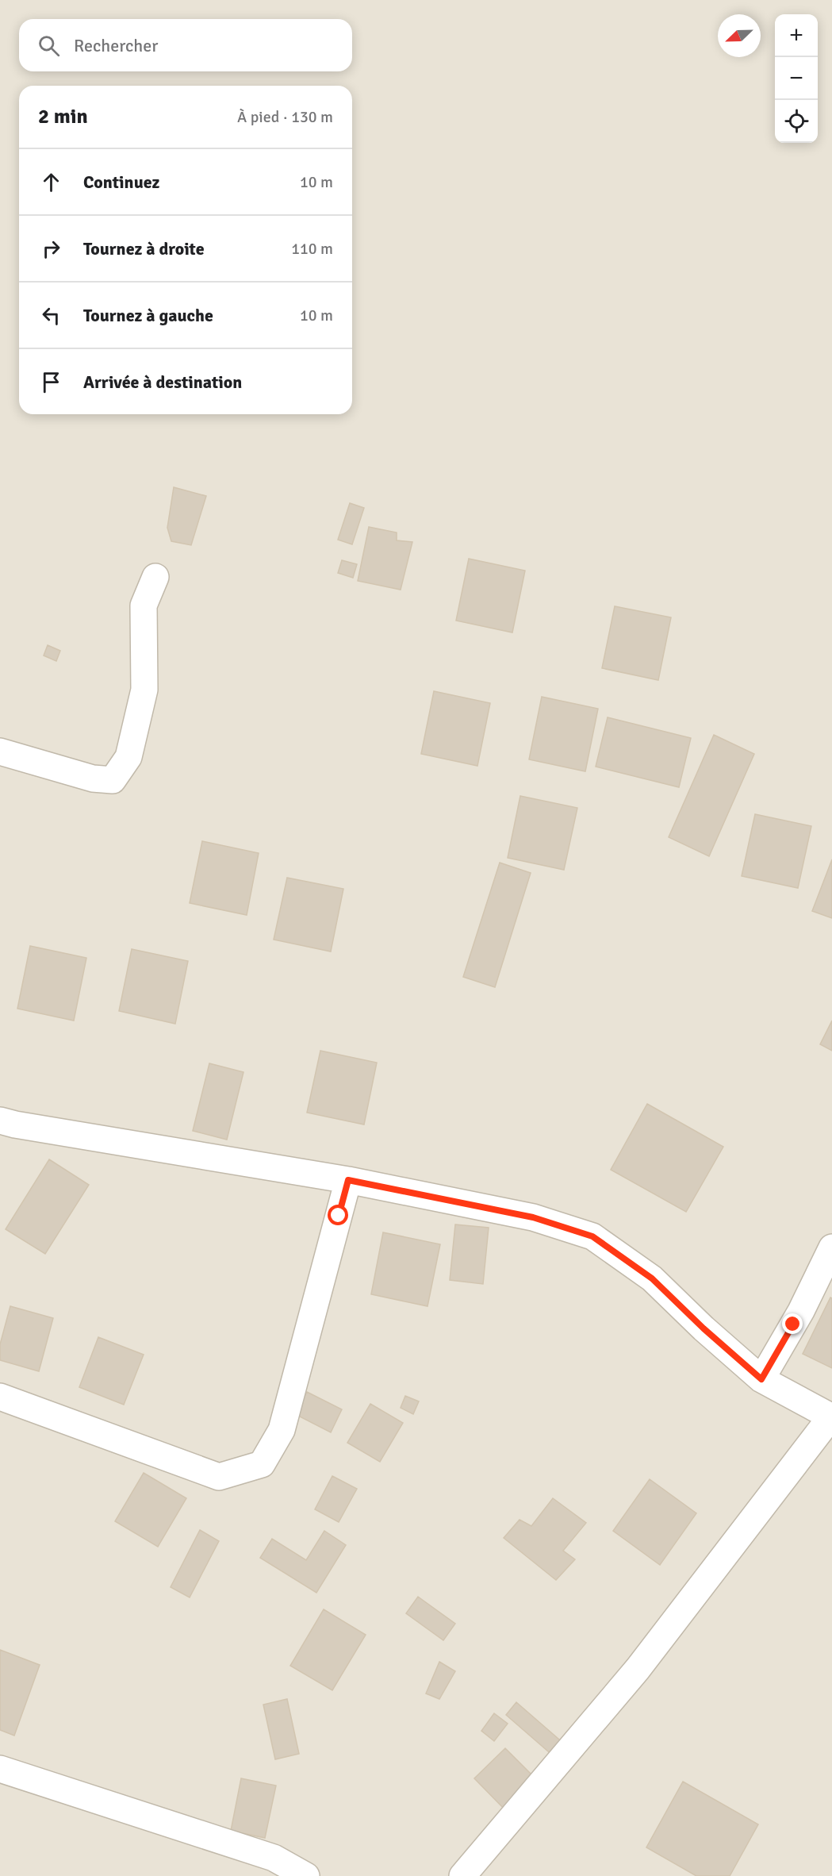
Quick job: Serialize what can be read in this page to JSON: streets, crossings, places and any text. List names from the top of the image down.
{
  "north": "bottom left",
  "page": {
    "map_buttons": ["+", "−"],
    "search": "Rechercher",
    "heading": ["2 min", "À pied · 130 m"],
    "list": [
      ["Continuez", "10 m"],
      ["Tournez à droite", "110 m"],
      ["Tournez à gauche", "10 m"],
      "Arrivée à destination"
    ]
  }
}
